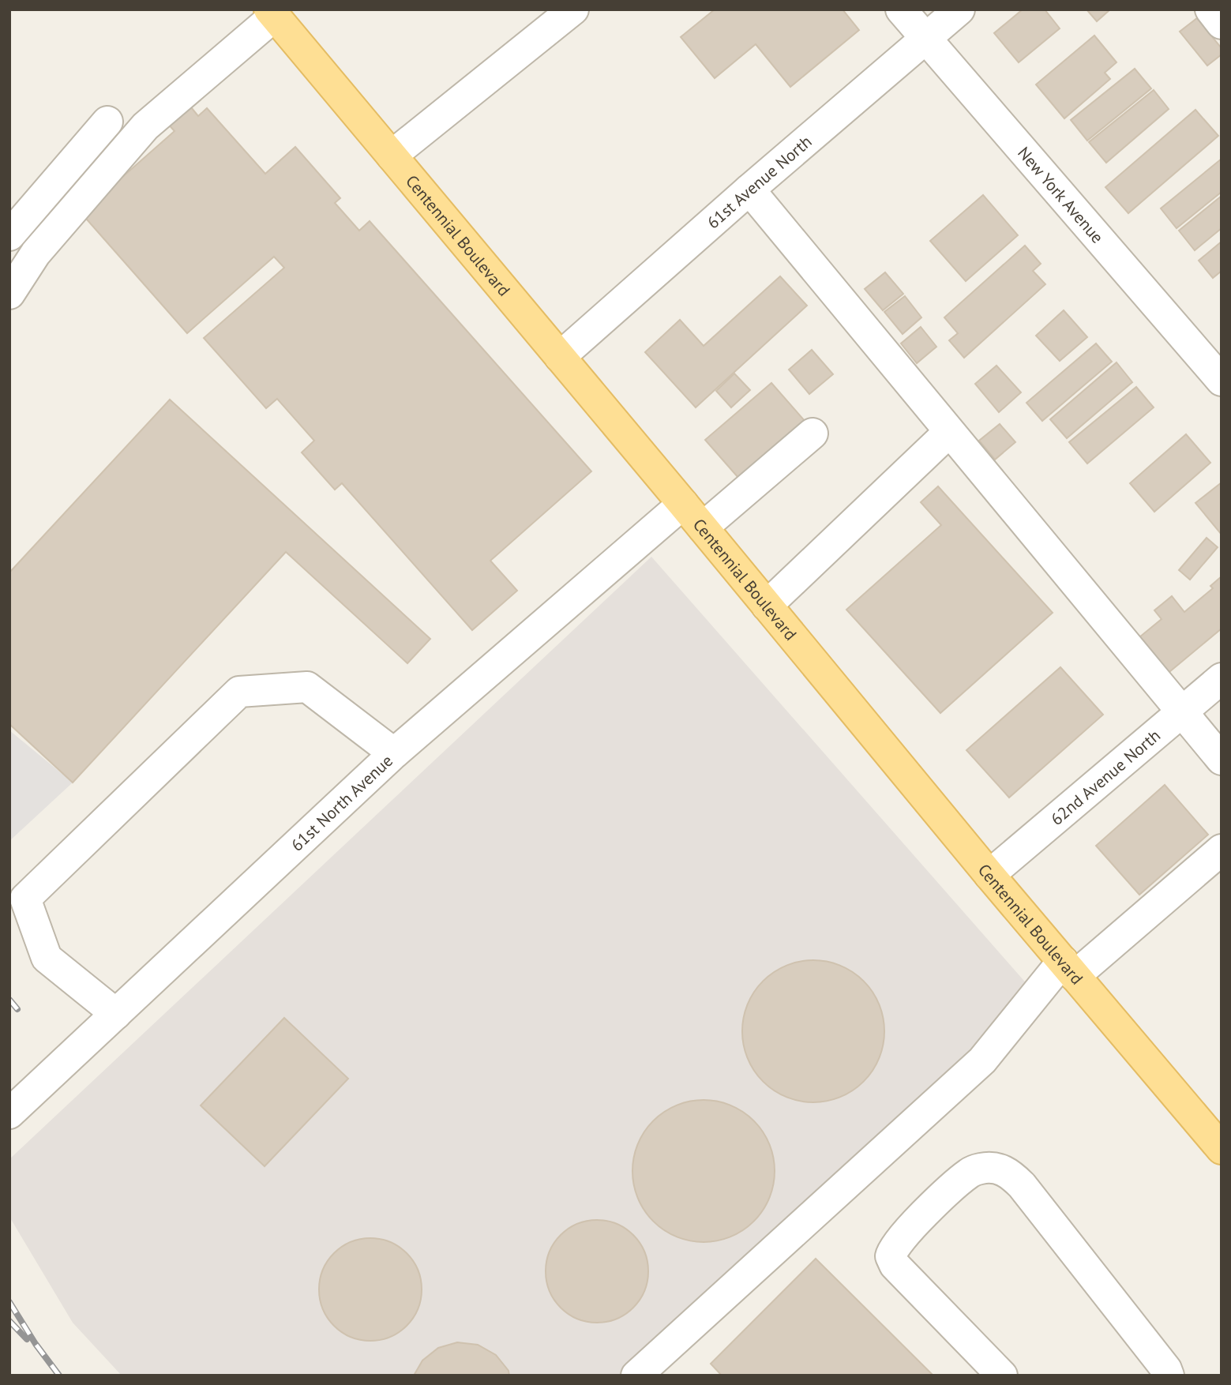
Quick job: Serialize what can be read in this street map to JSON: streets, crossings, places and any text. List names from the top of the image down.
{
  "streets": {
    "main road": ["Centennial Boulevard"],
    "street": [
      "61st Avenue North",
      "New York Avenue",
      "62nd Avenue North",
      "61st North Avenue"
    ]
  },
  "crossings": [
    ["61st Avenue North", "New York Avenue"],
    ["61st Avenue North", "Centennial Boulevard"],
    ["Centennial Boulevard", "62nd Avenue North"],
    ["Centennial Boulevard", "61st North Avenue"]
  ]
}
